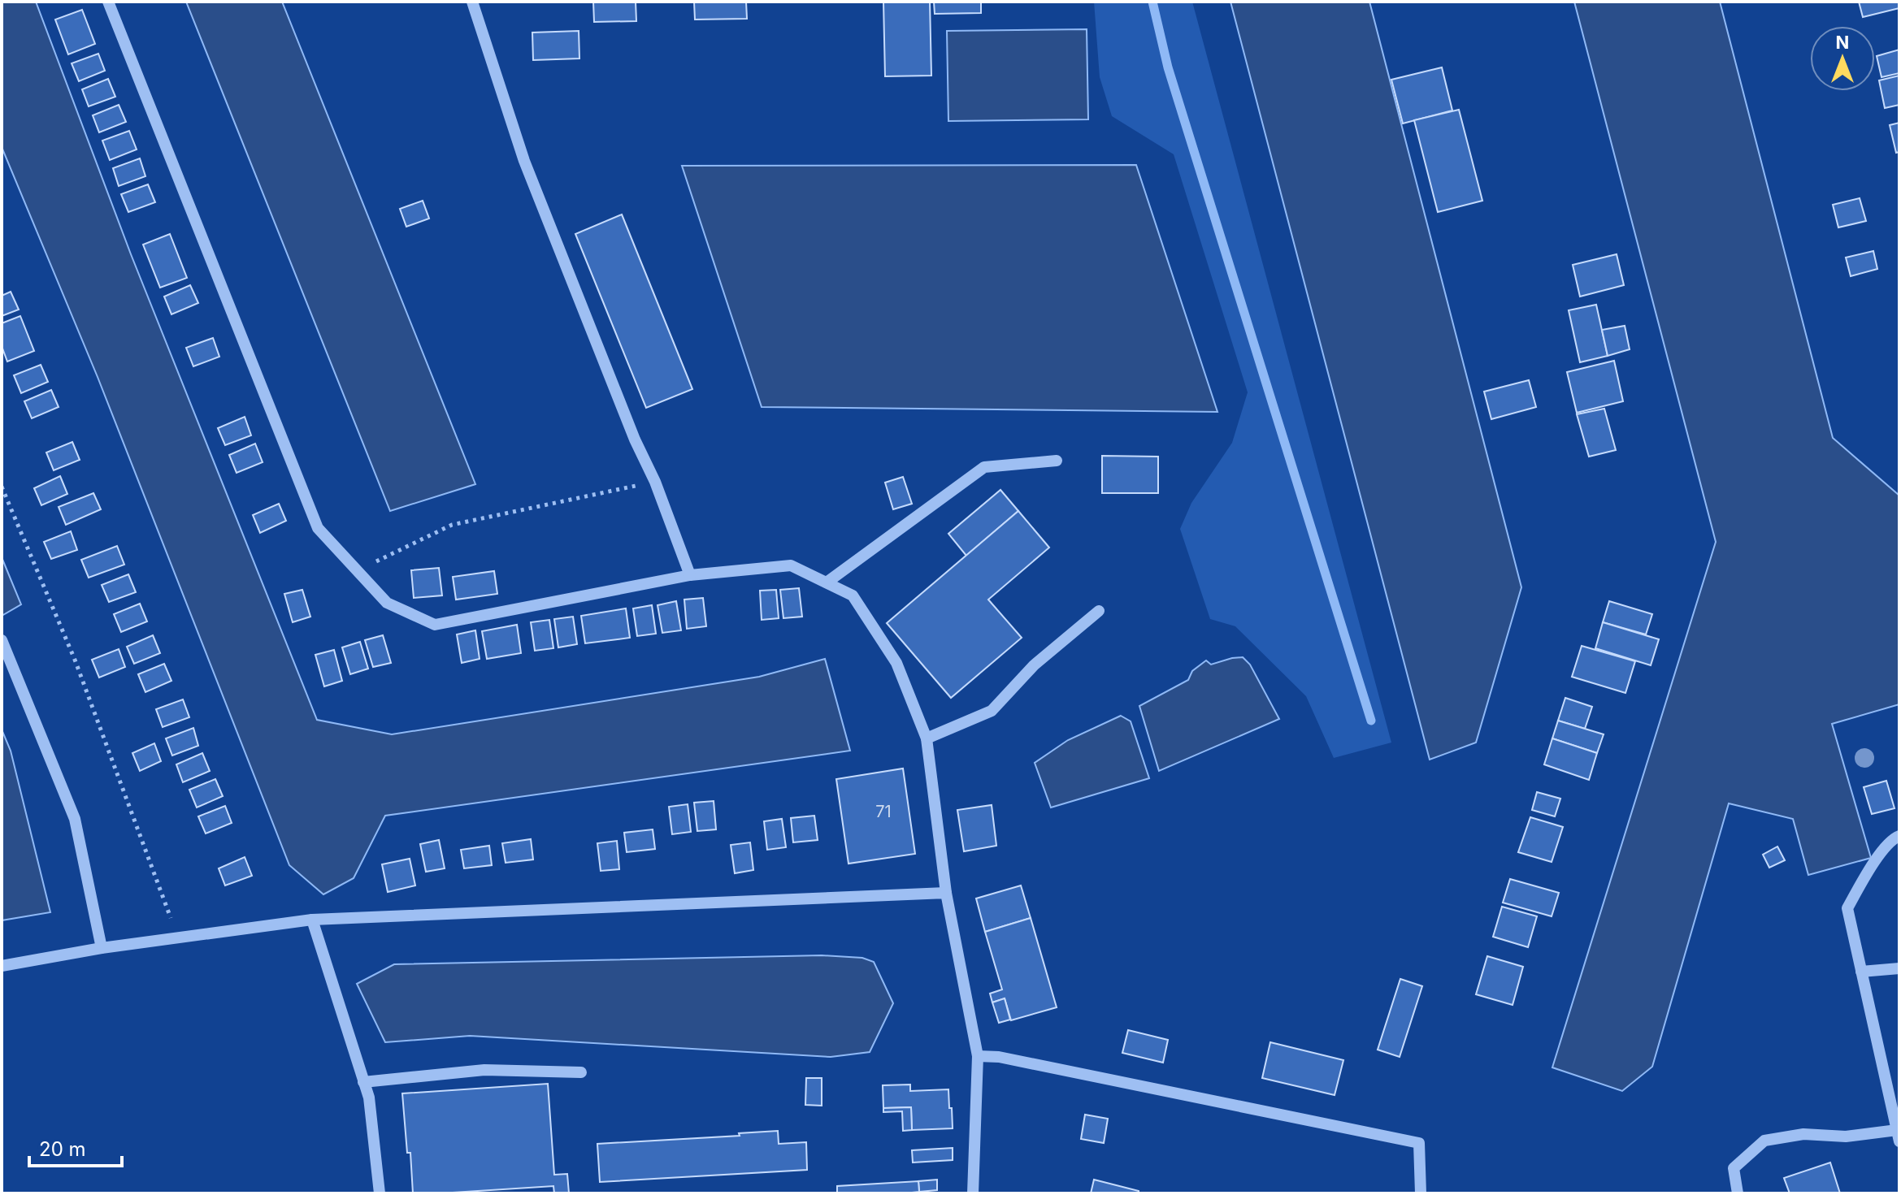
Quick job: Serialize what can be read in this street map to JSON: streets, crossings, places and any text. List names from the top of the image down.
{
  "house_numbers": ["71"],
  "scale_bar": "20 m",
  "north": "top"
}
